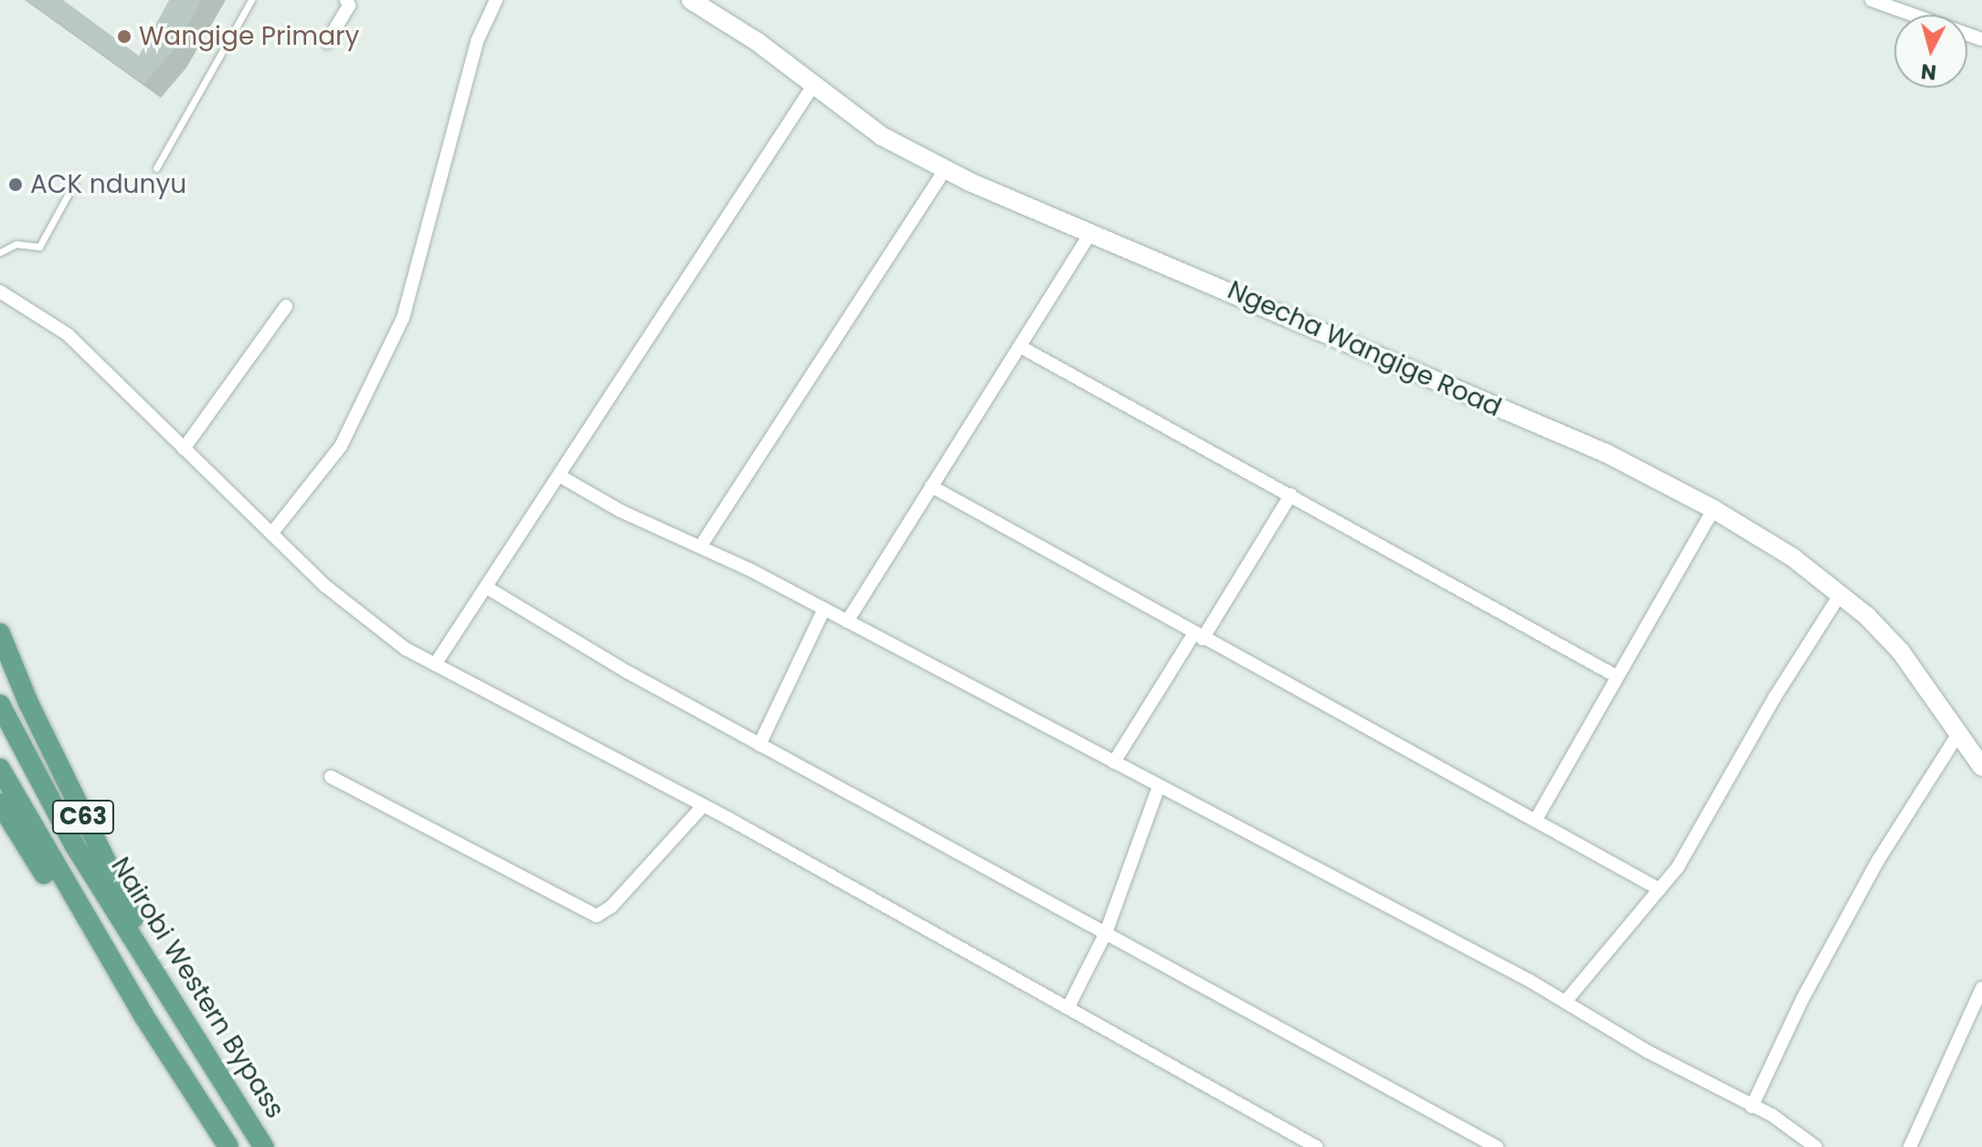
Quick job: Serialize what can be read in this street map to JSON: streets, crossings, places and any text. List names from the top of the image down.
{
  "streets": {
    "main road": ["C63", "Nairobi Western Bypass"],
    "street": ["Ngecha Wangige Road"]
  },
  "crossings": [
    ["C63", "Nairobi Western Bypass"]
  ],
  "places": ["Wangige Primary", "ACK ndunyu"],
  "north": "bottom"
}
